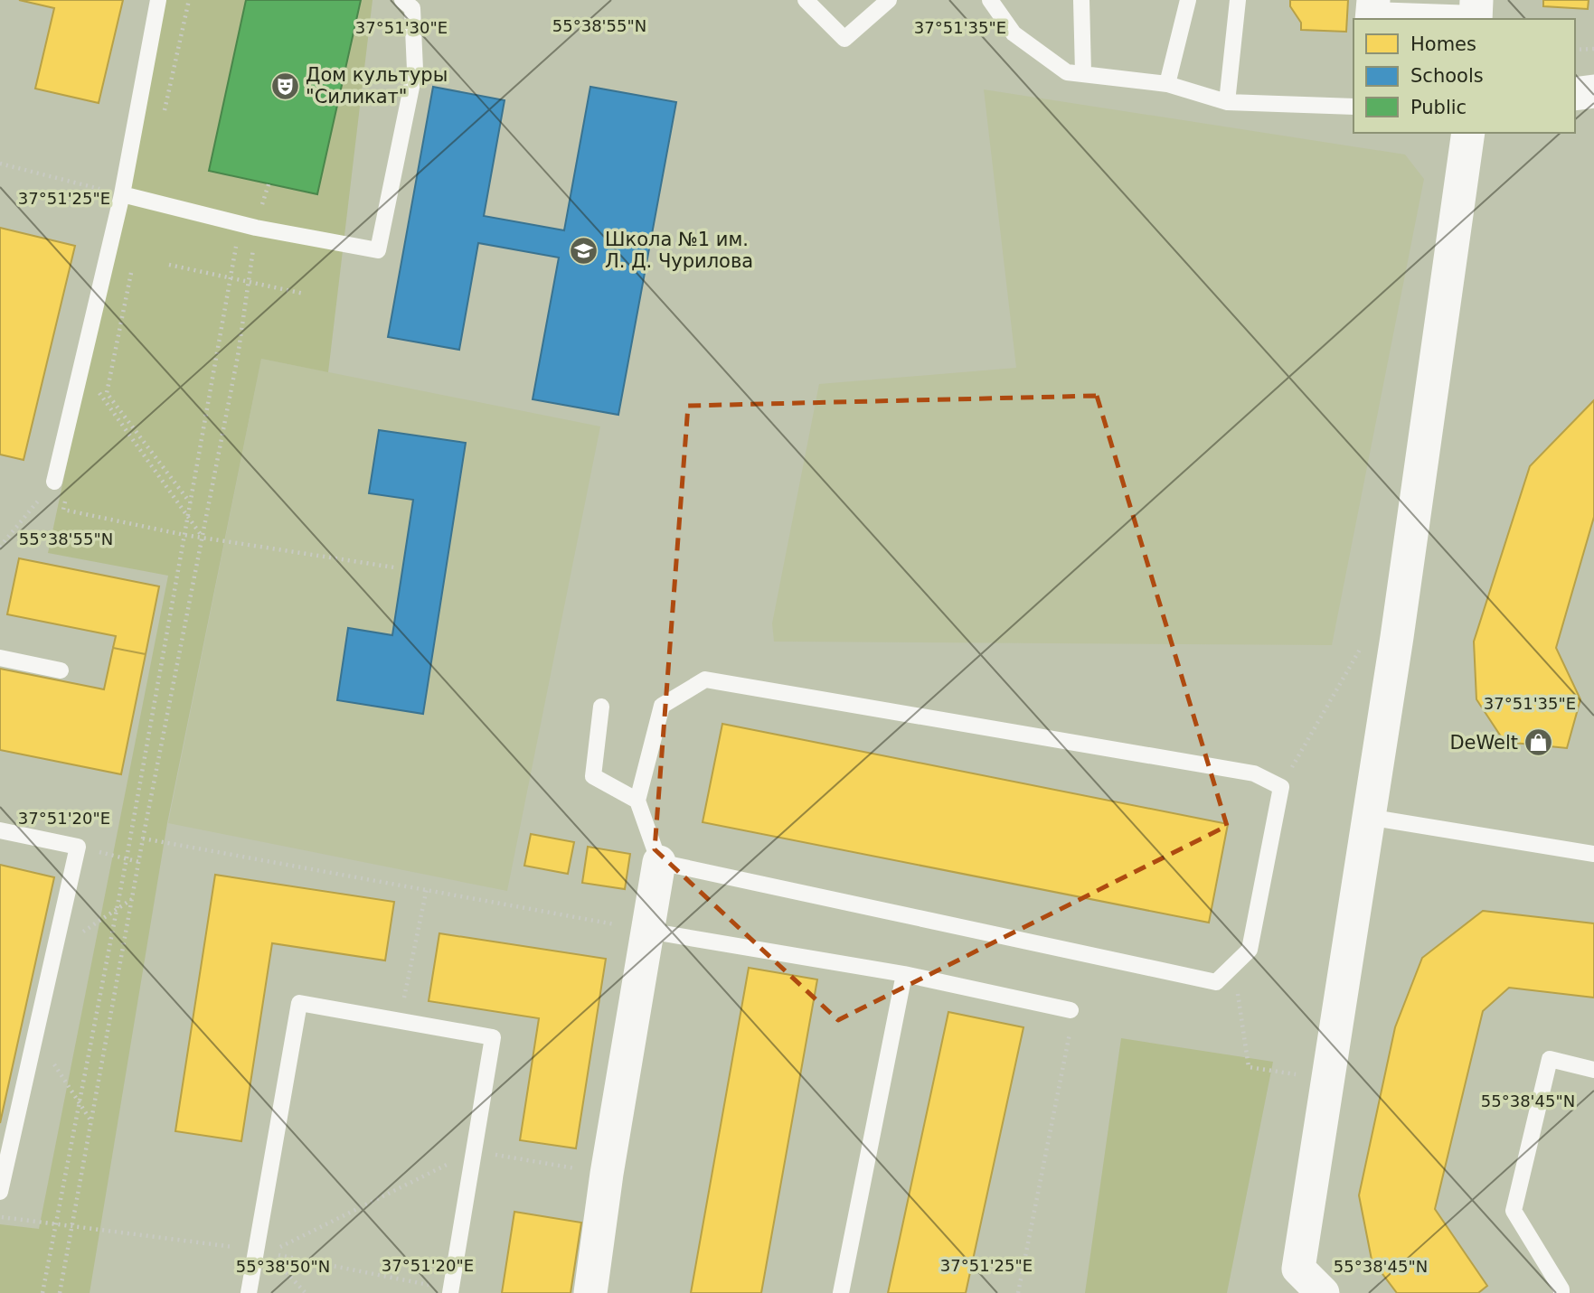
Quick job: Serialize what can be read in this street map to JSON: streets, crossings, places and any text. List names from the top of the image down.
{
  "places": {
    "theatre": ["Дом культуры \"Силикат\""],
    "school or university": ["Школа №1 им. Л. Д. Чурилова"],
    "shop": ["DeWelt"]
  },
  "legend": ["Homes", "Schools", "Public"],
  "coordinates": [
    "55°38'55\"N",
    "37°51'30\"E",
    "37°51'35\"E",
    "37°51'25\"E",
    "37°51'20\"E",
    "55°38'45\"N",
    "55°38'50\"N"
  ]
}
